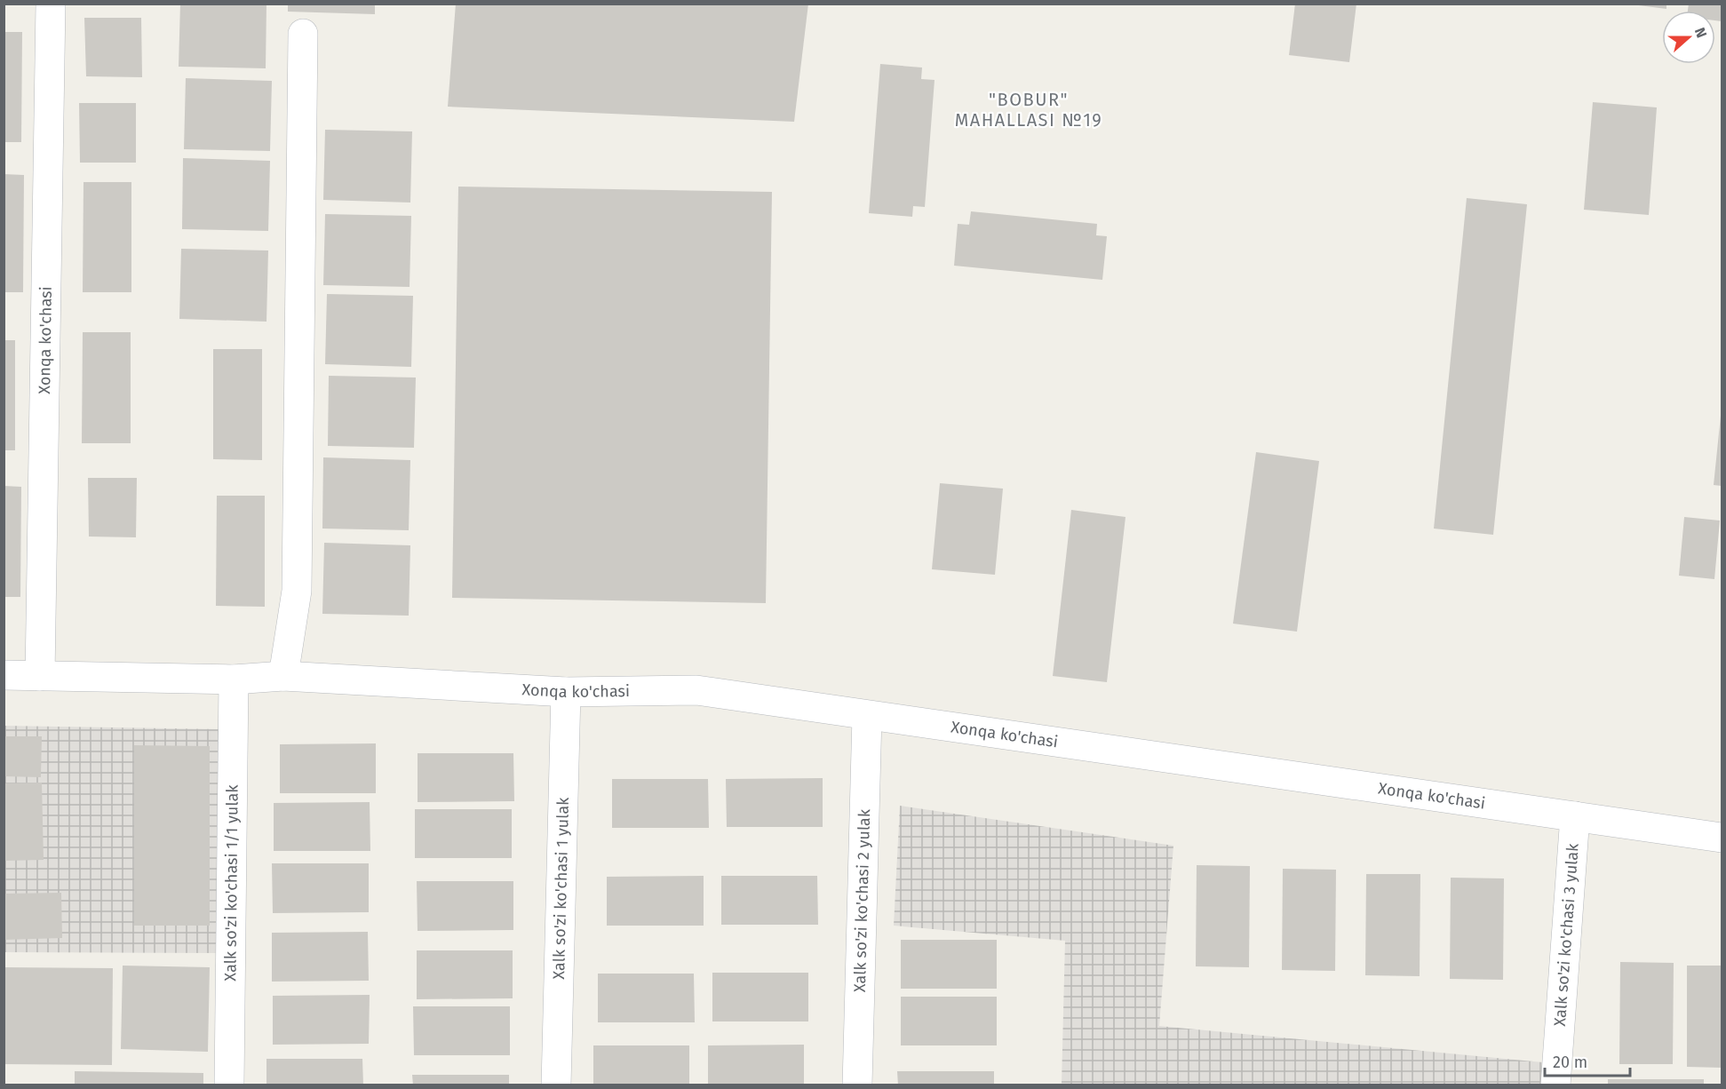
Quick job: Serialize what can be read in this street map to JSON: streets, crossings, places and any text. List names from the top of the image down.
{
  "streets": {
    "street": [
      "Xonqa ko'chasi",
      "Xalk so'zi ko'chasi 1/1 yulak",
      "Xalk so'zi ko'chasi 1 yulak",
      "Xalk so'zi ko'chasi 2 yulak",
      "Xalk so'zi ko'chasi 3 yulak"
    ]
  },
  "crossings": [
    ["Xonqa ko'chasi", "Xalk so'zi ko'chasi 1/1 yulak"],
    ["Xonqa ko'chasi", "Xalk so'zi ko'chasi 1 yulak"],
    ["Xonqa ko'chasi", "Xalk so'zi ko'chasi 2 yulak"],
    ["Xonqa ko'chasi", "Xalk so'zi ko'chasi 3 yulak"]
  ],
  "districts": ["\"BOBUR\" MAHALLASI №19"],
  "scale_bar": "20 m",
  "north": "right"
}
